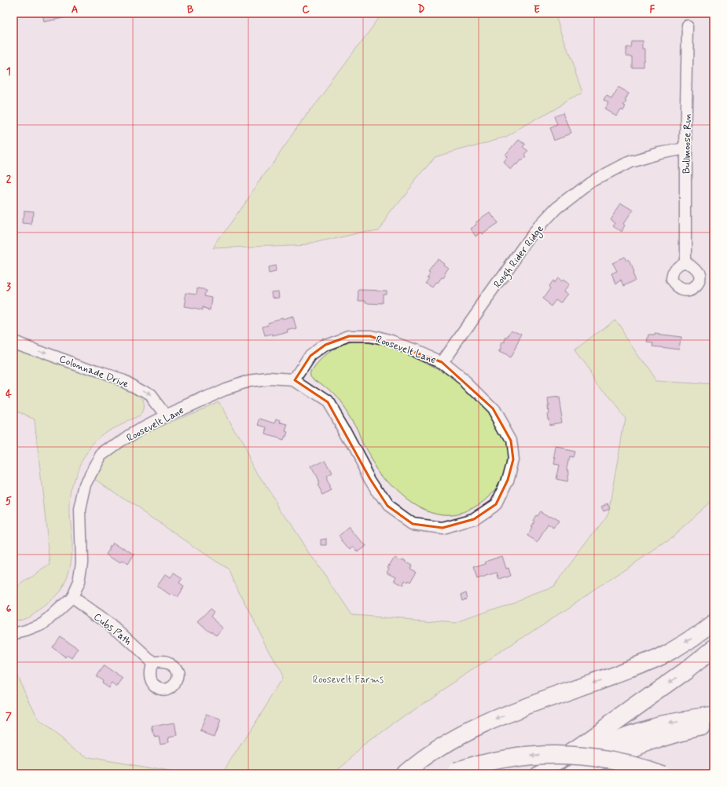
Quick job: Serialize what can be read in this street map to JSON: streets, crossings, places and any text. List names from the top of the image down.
{
  "streets": {
    "street": [
      "Bullmoose Run",
      "Rough Rider Ridge",
      "Roosevelt Lane",
      "Colonnade Drive",
      "Cubs Path"
    ]
  },
  "crossings": [
    ["Bullmoose Run", "Rough Rider Ridge"],
    ["Rough Rider Ridge", "Roosevelt Lane"],
    ["Roosevelt Lane", "Colonnade Drive"],
    ["Roosevelt Lane", "Cubs Path"]
  ],
  "one_way": ["Colonnade Drive"],
  "parks": ["Roosevelt Farms"],
  "grid": {
    "columns": [
      "A",
      "B",
      "C",
      "D",
      "E",
      "F"
    ],
    "rows": [
      "1",
      "2",
      "3",
      "4",
      "5",
      "6",
      "7"
    ]
  }
}
